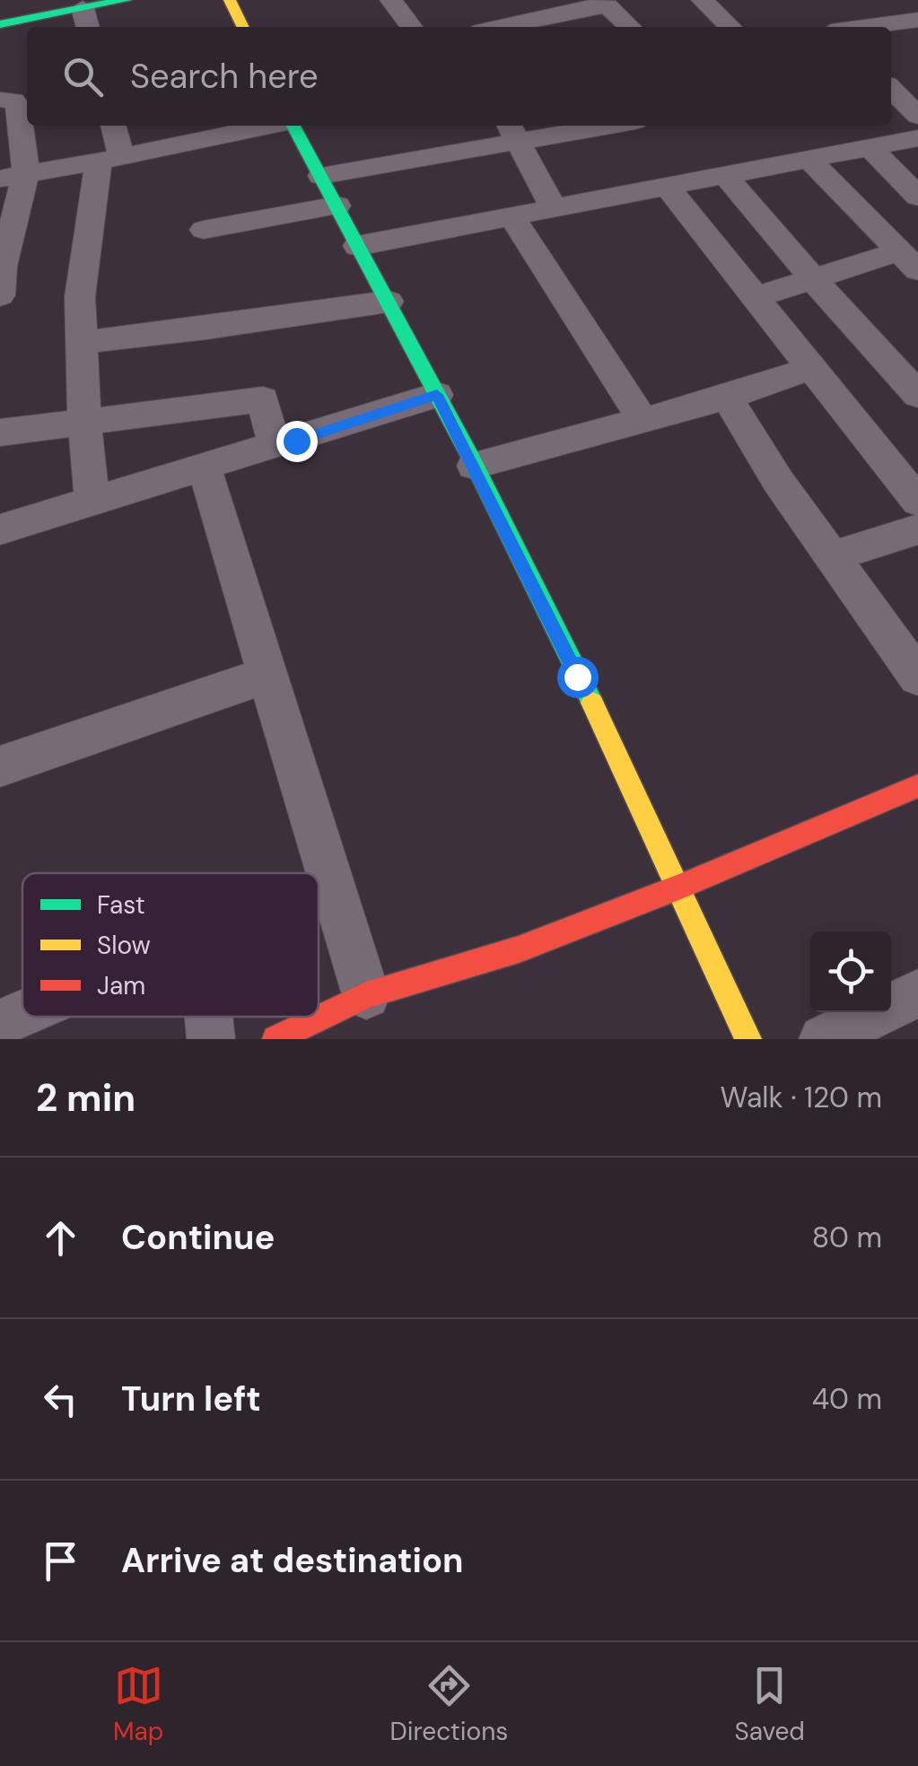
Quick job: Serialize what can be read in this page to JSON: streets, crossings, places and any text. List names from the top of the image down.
{
  "legend": ["Fast", "Slow", "Jam"],
  "page": {
    "search": "Search here",
    "heading": ["2 min", "Walk · 120 m"],
    "list": [
      ["Continue", "80 m"],
      ["Turn left", "40 m"],
      "Arrive at destination"
    ],
    "nav": ["Map", "Directions", "Saved"]
  }
}
